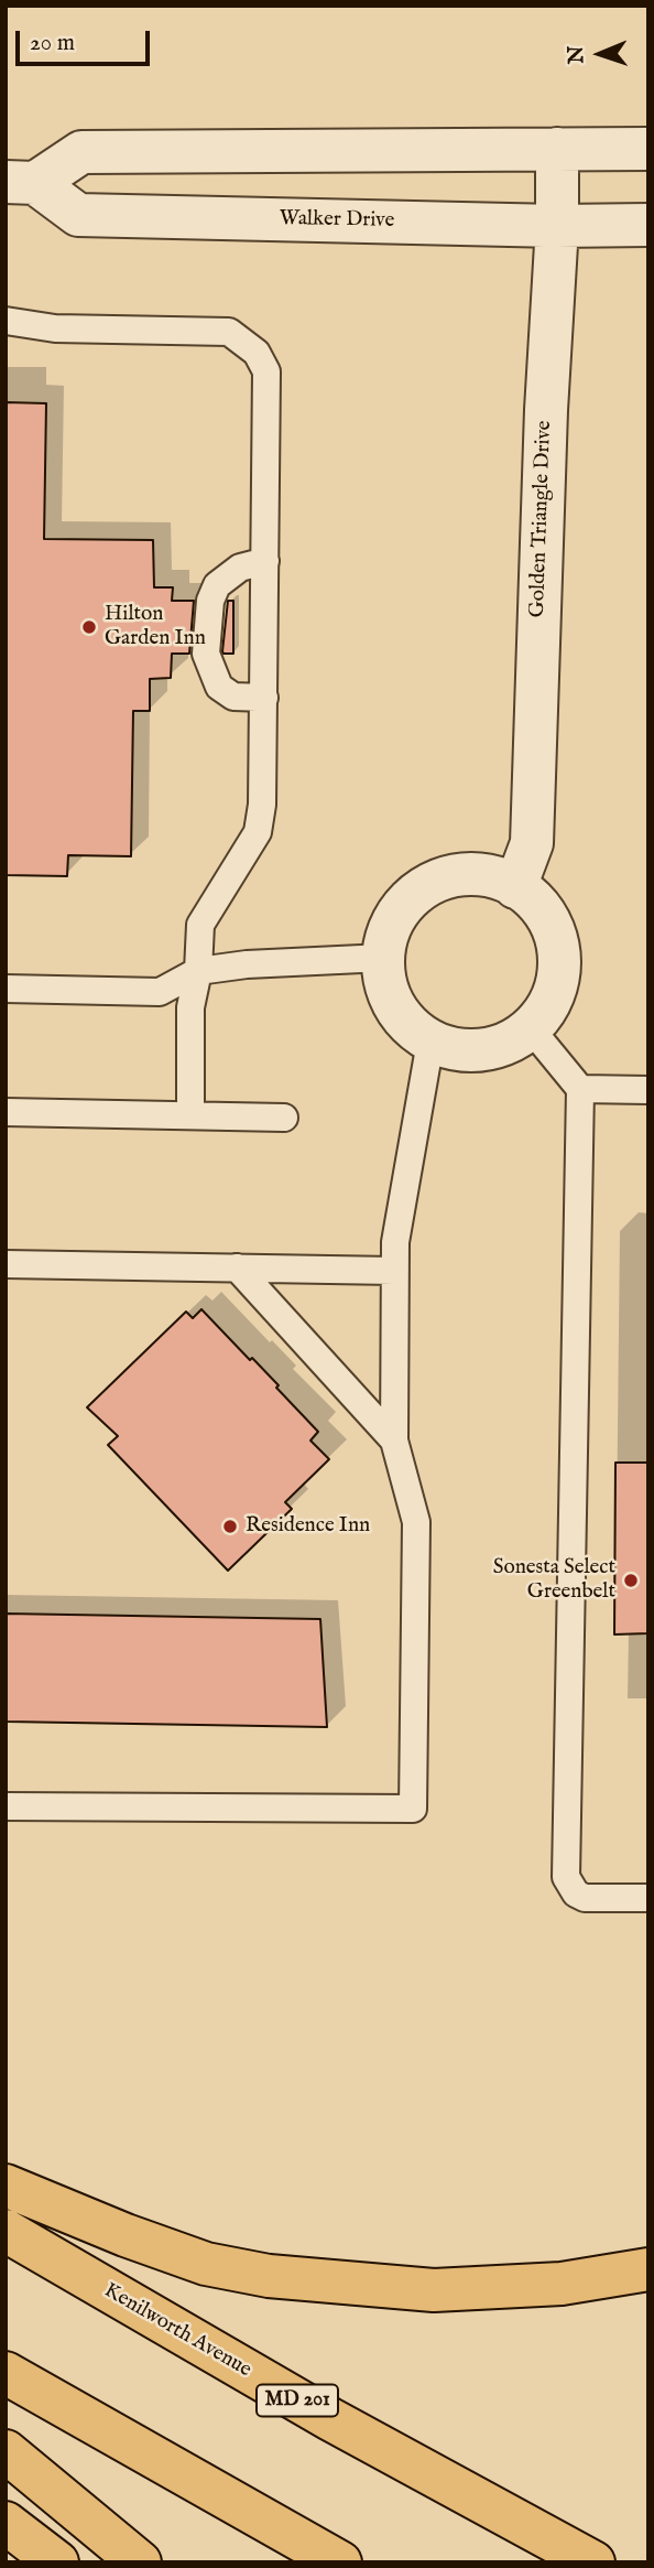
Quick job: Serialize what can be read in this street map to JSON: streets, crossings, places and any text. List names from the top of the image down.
{
  "streets": {
    "main road": ["Kenilworth Avenue", "MD 201"],
    "street": ["Walker Drive", "Golden Triangle Drive"]
  },
  "crossings": [
    ["Walker Drive", "Golden Triangle Drive"]
  ],
  "places": ["Hilton Garden Inn", "Residence Inn", "Sonesta Select Greenbelt"],
  "scale_bar": "20 m",
  "north": "left"
}
